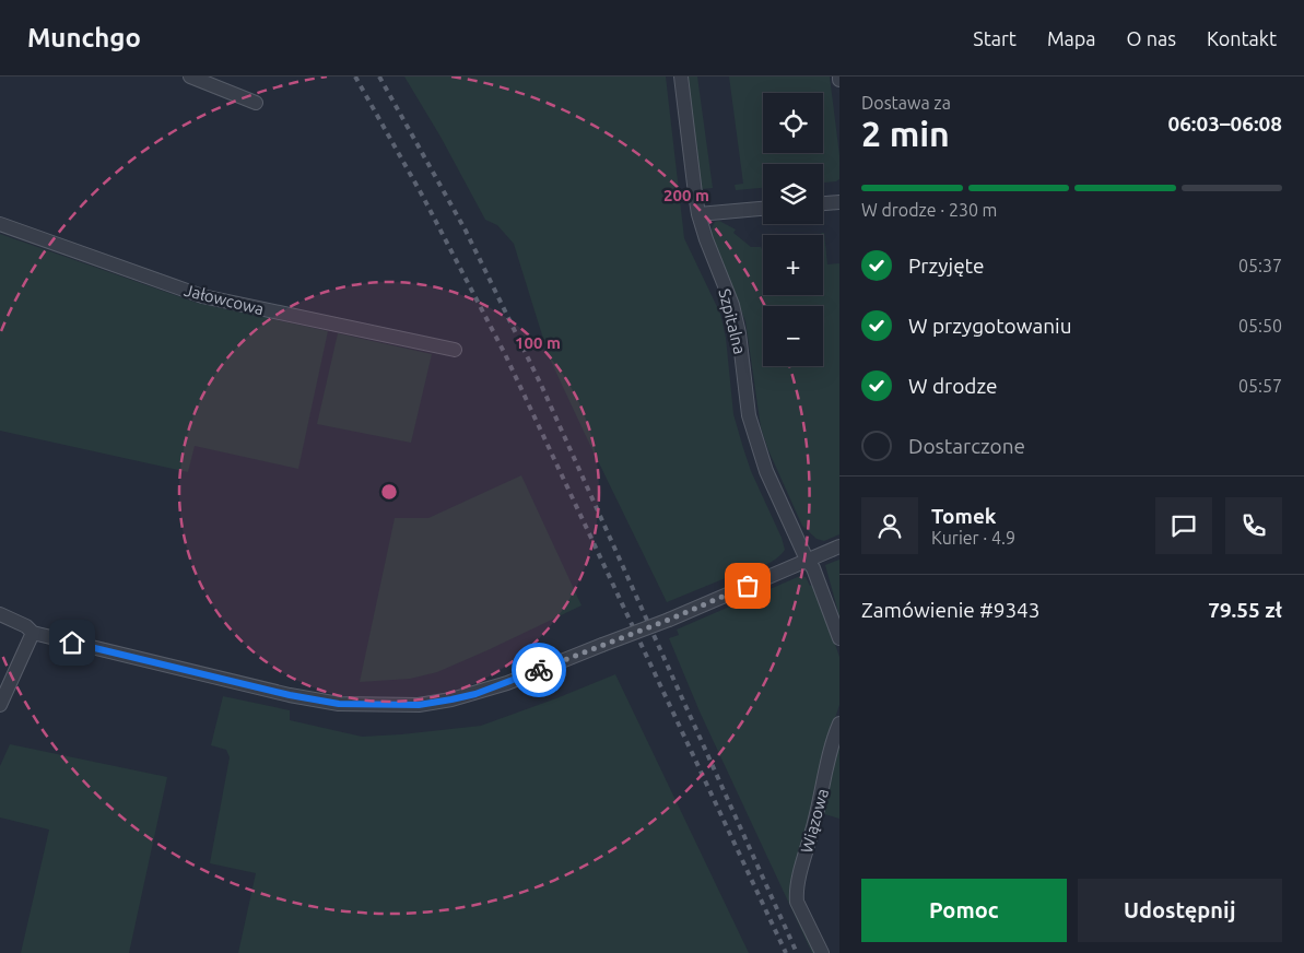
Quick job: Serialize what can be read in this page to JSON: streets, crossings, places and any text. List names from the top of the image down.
{
  "streets": {
    "street": ["Jałowcowa", "Szpitalna", "Wiązowa"]
  },
  "page": {
    "header": "Munchgo",
    "nav": [
      "Start",
      "Mapa",
      "O nas",
      "Kontakt"
    ],
    "heading": ["2 min", "Dostawa za", "06:03–06:08"],
    "panel": [
      "Tomek",
      "Kurier · 4.9",
      "Zamówienie #9343",
      "79.55 zł"
    ],
    "map_buttons": ["+", "−"],
    "bar": "W drodze · 230 m",
    "list": [
      ["Przyjęte", "05:37"],
      ["W przygotowaniu", "05:50"],
      ["W drodze", "05:57"],
      "Dostarczone"
    ],
    "buttons": ["Pomoc", "Udostępnij"]
  },
  "rings": ["200 m", "100 m"]
}
